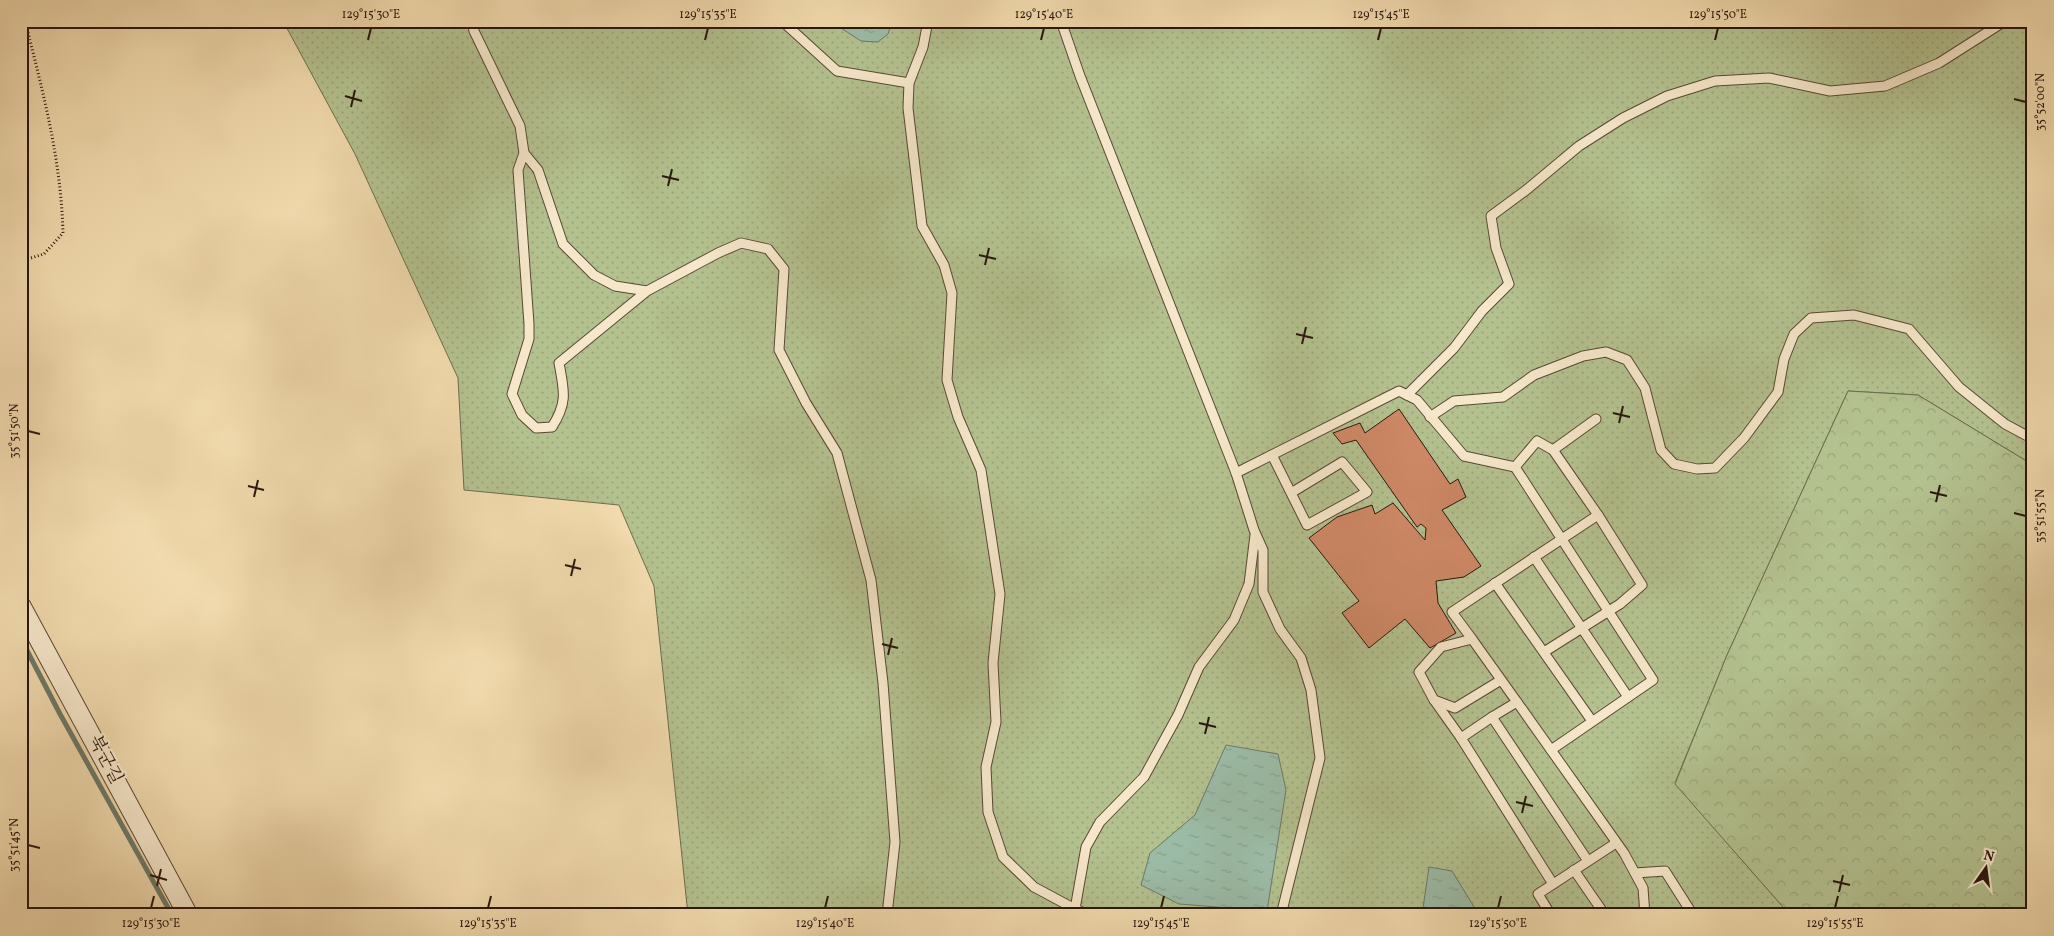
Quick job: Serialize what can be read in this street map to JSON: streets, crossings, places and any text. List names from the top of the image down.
{
  "streets": {
    "street": ["북군길"]
  },
  "north": "top",
  "coordinates": [
    "129°15'30\"E",
    "129°15'35\"E",
    "129°15'40\"E",
    "129°15'45\"E",
    "129°15'50\"E",
    "35°52'00\"N",
    "35°51'50\"N",
    "35°51'55\"N",
    "35°51'45\"N",
    "129°15'55\"E"
  ]
}
